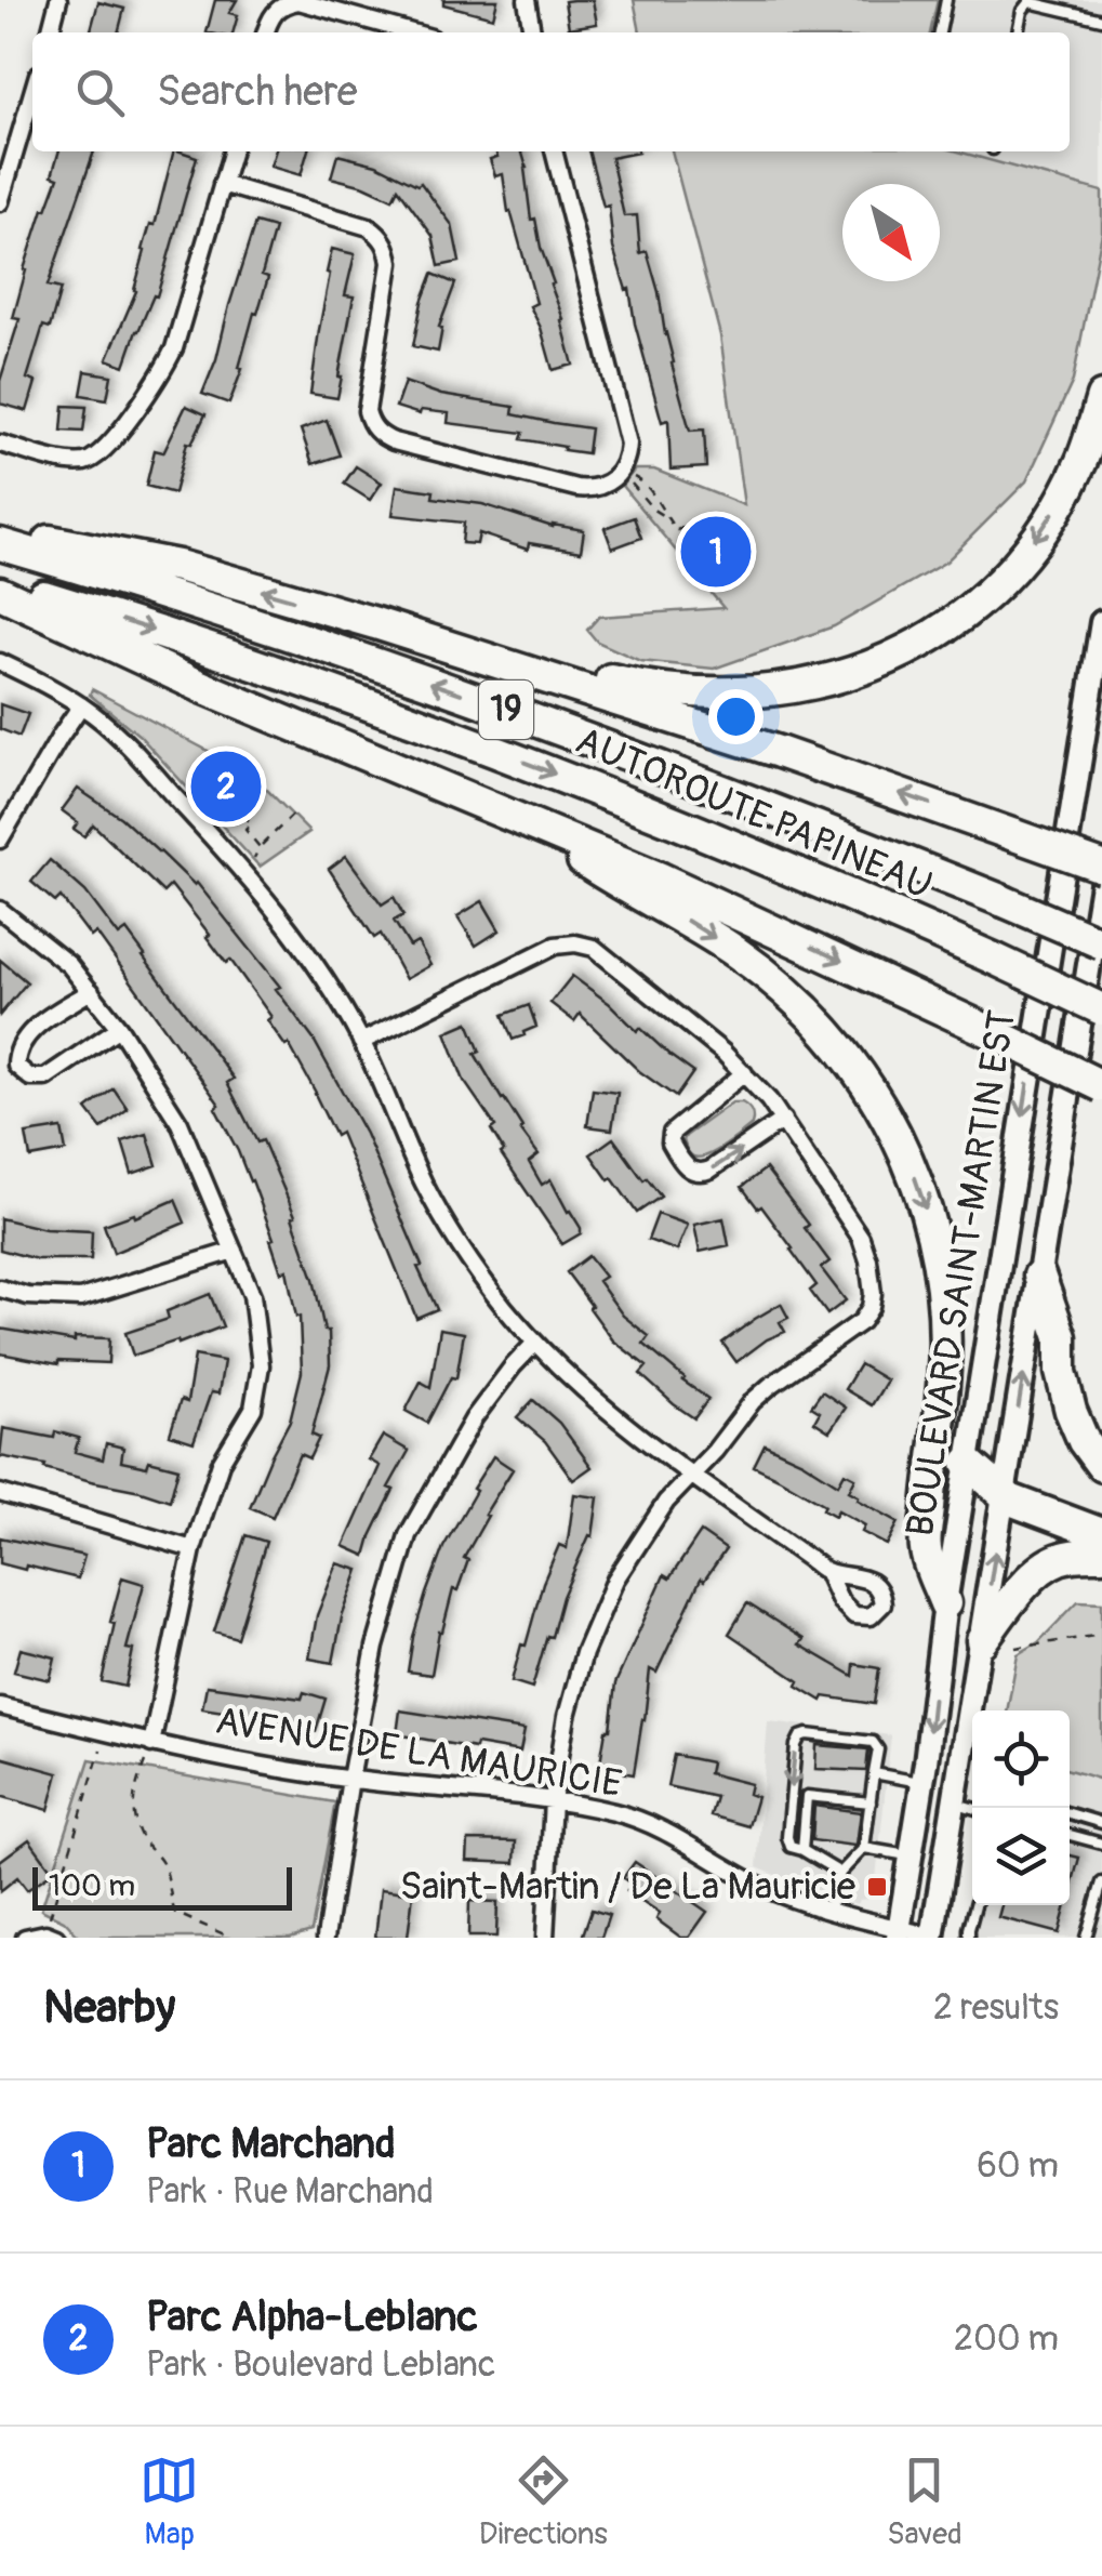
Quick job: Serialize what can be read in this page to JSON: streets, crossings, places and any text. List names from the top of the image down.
{
  "streets": {
    "highway": ["19", "AUTOROUTE PAPINEAU"],
    "main road": ["BOULEVARD SAINT-MARTIN EST"],
    "street": ["AVENUE DE LA MAURICIE"]
  },
  "crossings": [
    ["BOULEVARD SAINT-MARTIN EST", "AVENUE DE LA MAURICIE"]
  ],
  "places": {
    "transit": ["Saint-Martin / De La Mauricie"]
  },
  "scale_bar": "100 m",
  "north": "bottom right",
  "page": {
    "search": "Search here",
    "pins": ["1", "2"],
    "scale": "100 m",
    "heading": ["Nearby", "2 results"],
    "list": [
      {
        "mark": "1",
        "name": "Parc Marchand",
        "note": "Park · Rue Marchand",
        "value": "60 m"
      },
      {
        "mark": "2",
        "name": "Parc Alpha-Leblanc",
        "note": "Park · Boulevard Leblanc",
        "value": "200 m"
      }
    ],
    "nav": ["Map", "Directions", "Saved"]
  }
}
